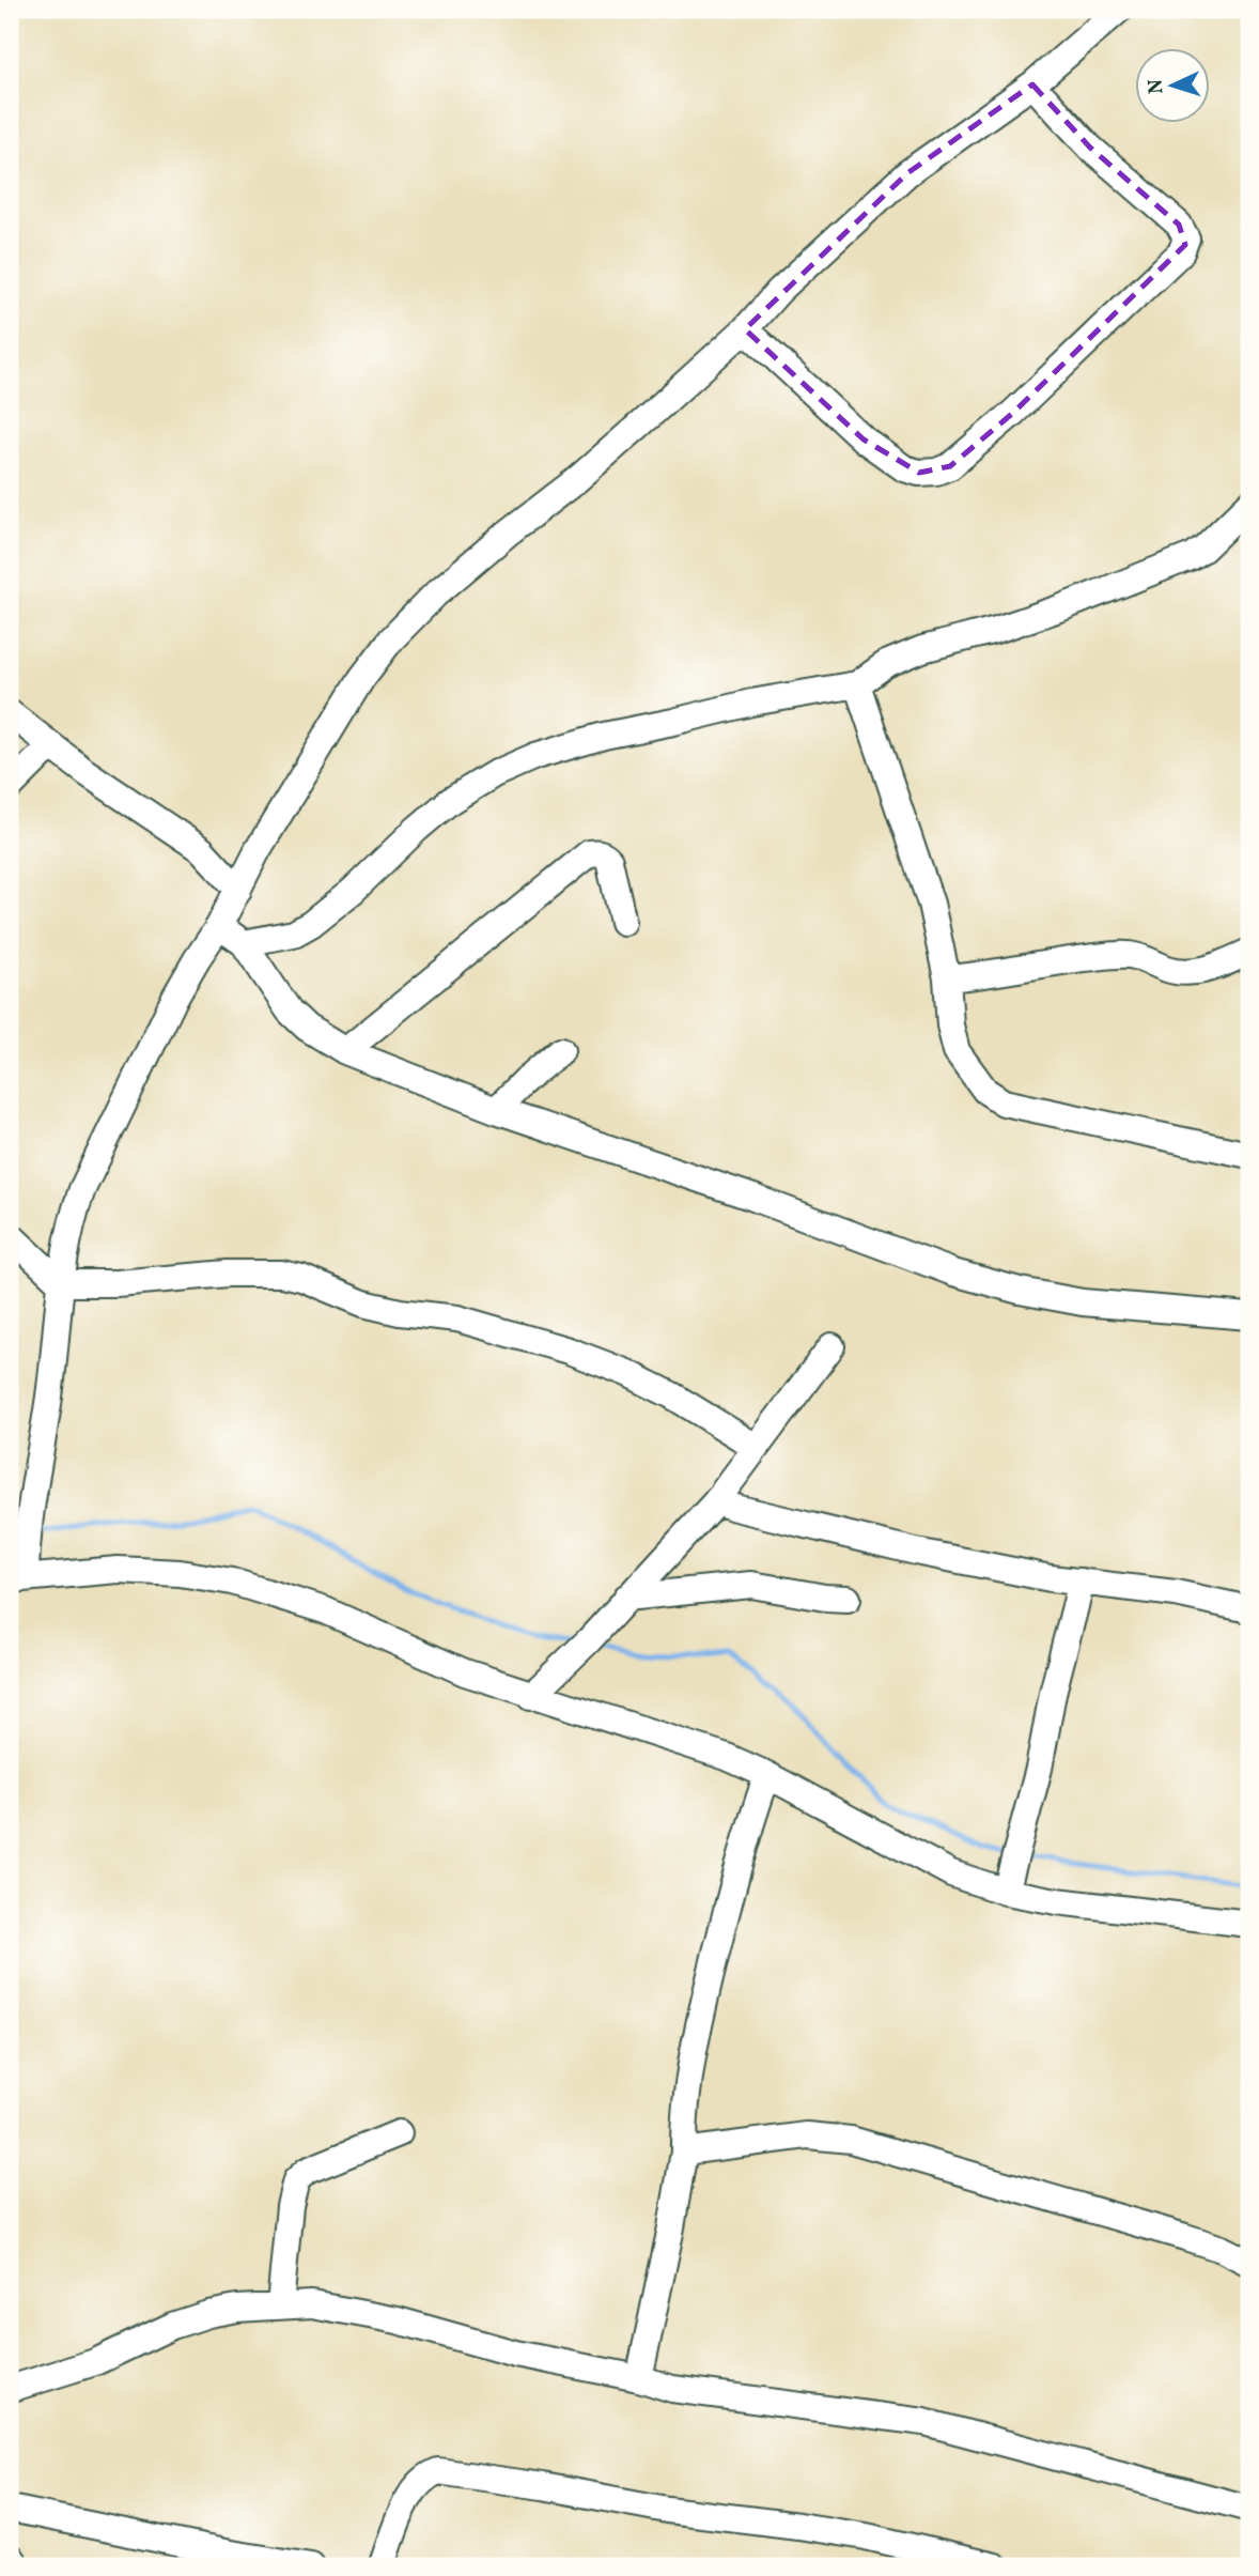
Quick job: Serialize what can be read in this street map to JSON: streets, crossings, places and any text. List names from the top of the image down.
{
  "north": "left"
}
